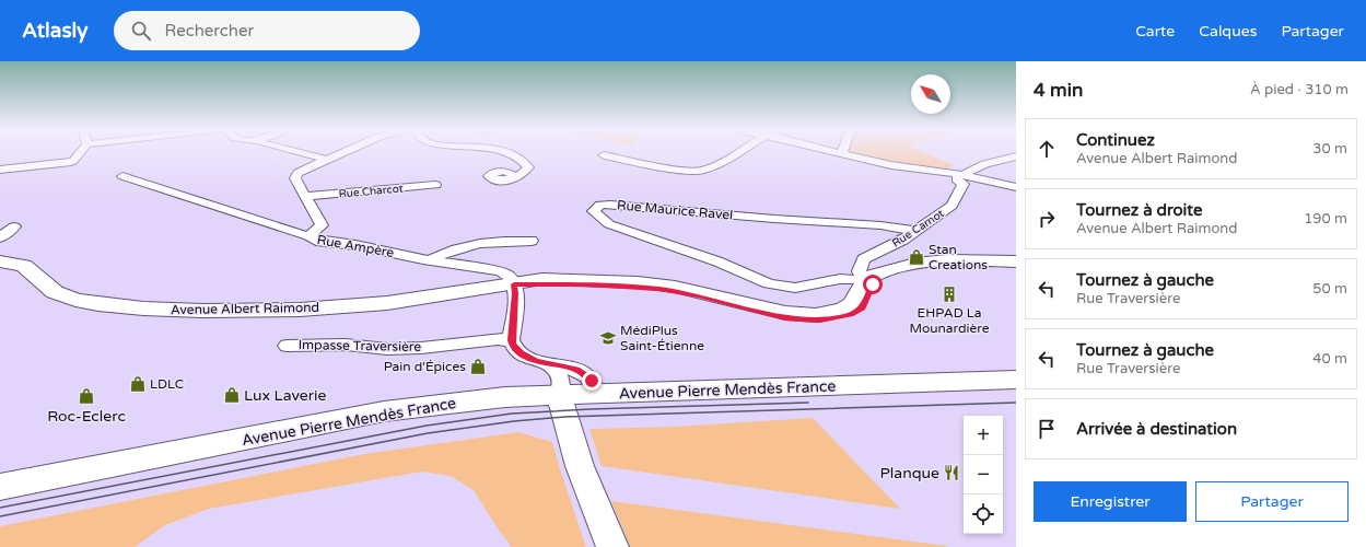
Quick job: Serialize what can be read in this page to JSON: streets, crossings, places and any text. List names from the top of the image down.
{
  "streets": {
    "street": [
      "Rue Charcot",
      "Rue Maurice Ravel",
      "Rue Carnot",
      "Rue Ampère",
      "Avenue Albert Raimond",
      "Impasse Traversière",
      "Avenue Pierre Mendès France"
    ]
  },
  "crossings": [
    ["Rue Maurice Ravel", "Rue Carnot"],
    ["Rue Maurice Ravel", "Avenue Albert Raimond"],
    ["Rue Carnot", "Avenue Albert Raimond"],
    ["Rue Ampère", "Avenue Albert Raimond"]
  ],
  "places": {
    "shop": [
      "Stan Creations",
      "Pain d'Épices",
      "LDLC",
      "Lux Laverie",
      "Roc-Eclerc"
    ],
    "building": ["EHPAD La Mounardière"],
    "school or university": ["MédiPlus Saint-Étienne"],
    "restaurant": ["Planque"]
  },
  "north": "top left",
  "page": {
    "header": "Atlasly",
    "search": "Rechercher",
    "nav": ["Carte", "Calques", "Partager"],
    "heading": ["4 min", "À pied · 310 m"],
    "list": [
      ["Continuez", "Avenue Albert Raimond", "30 m"],
      ["Tournez à droite", "Avenue Albert Raimond", "190 m"],
      ["Tournez à gauche", "Rue Traversière", "50 m"],
      ["Tournez à gauche", "Rue Traversière", "40 m"],
      "Arrivée à destination"
    ],
    "map_buttons": ["+", "−"],
    "buttons": ["Enregistrer", "Partager"]
  }
}
